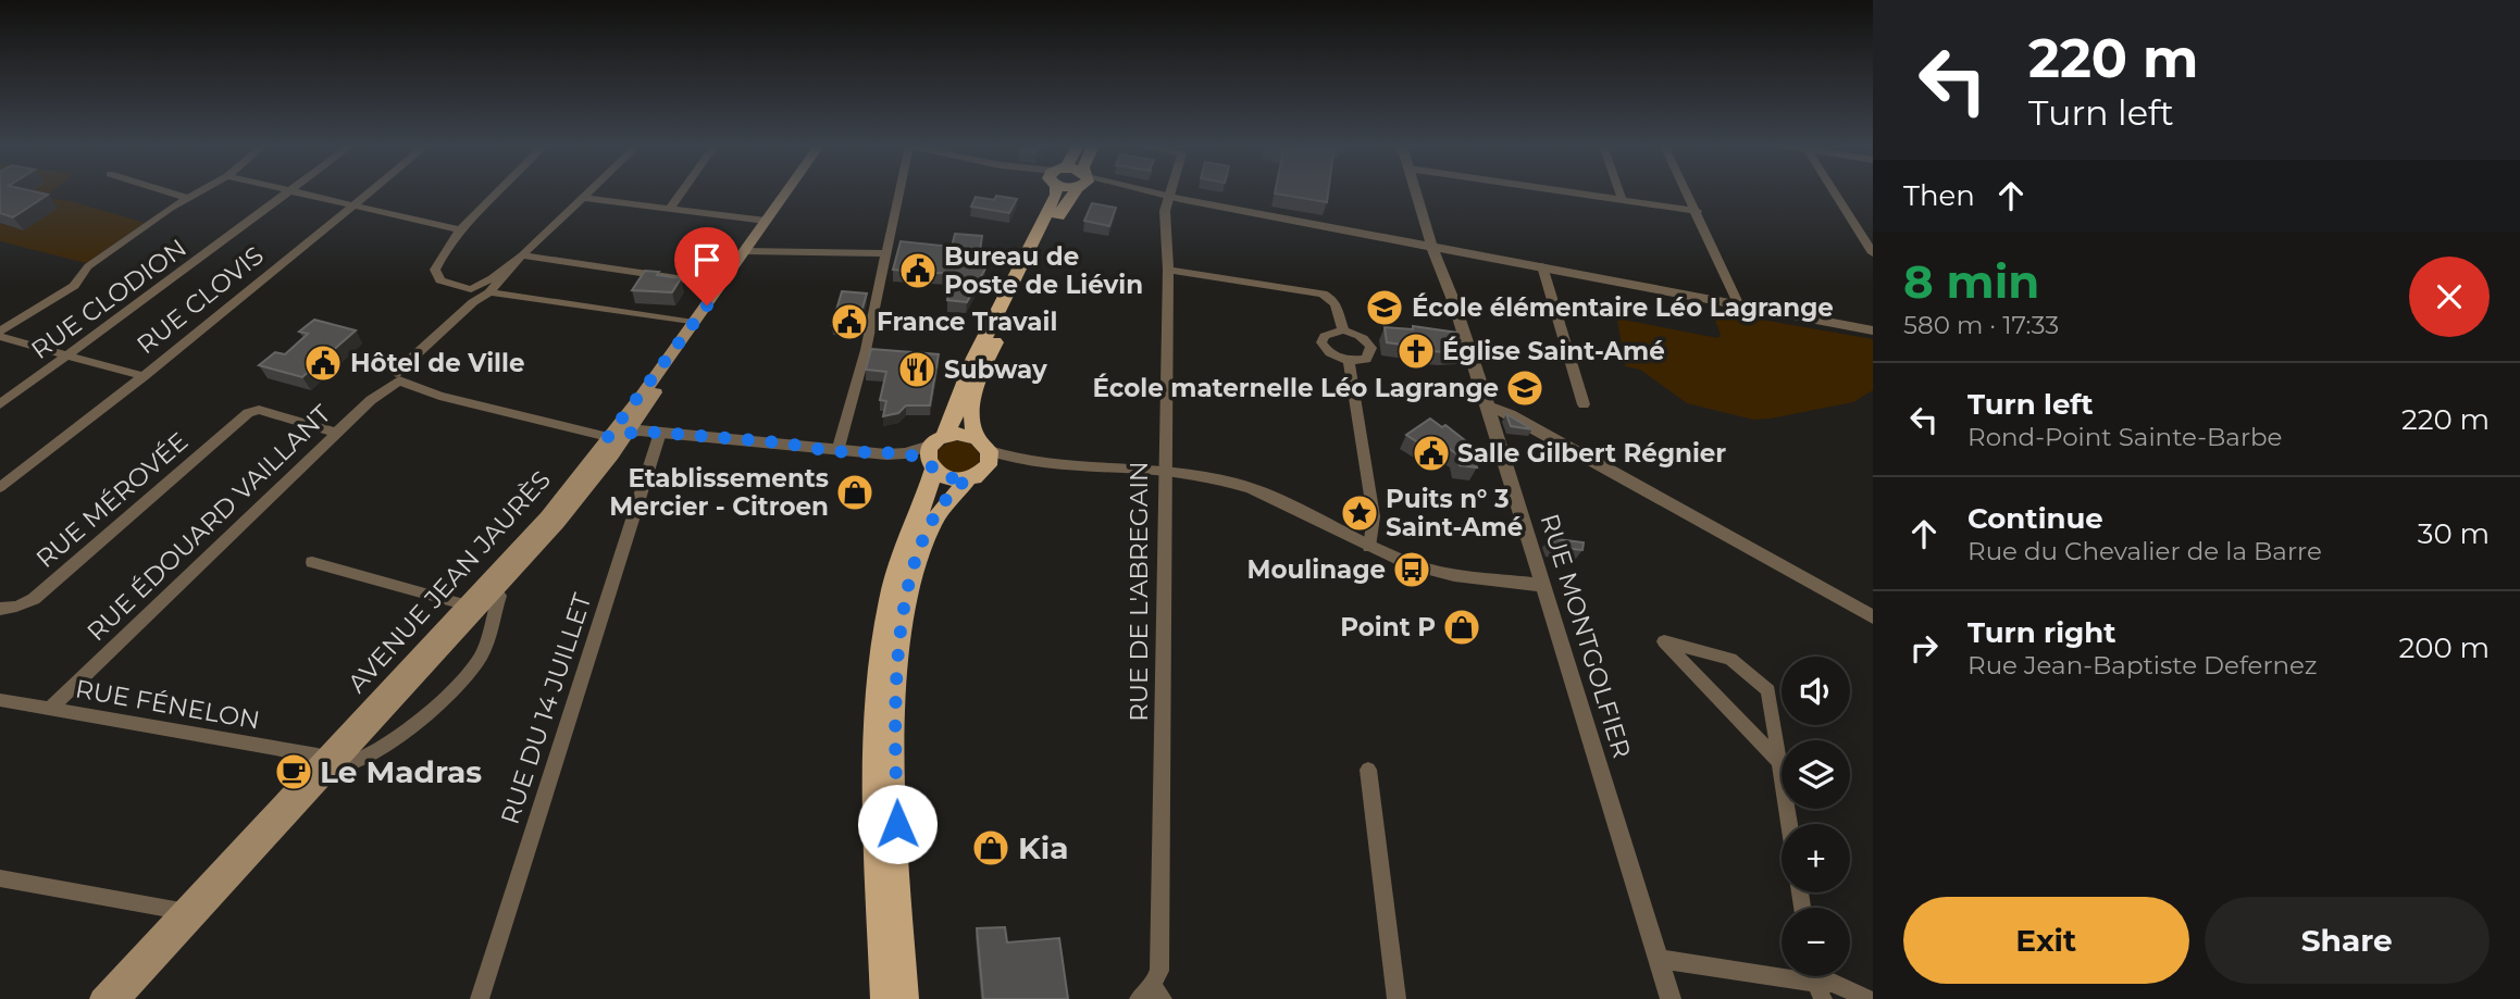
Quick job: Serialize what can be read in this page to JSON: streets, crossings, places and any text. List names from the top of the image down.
{
  "streets": {
    "main road": ["AVENUE JEAN JAURÈS"],
    "street": [
      "RUE CLODION",
      "RUE CLOVIS",
      "RUE MÉROVÉE",
      "RUE ÉDOUARD VAILLANT",
      "RUE DE L'ABREGAIN",
      "RUE MONTGOLFIER",
      "RUE FÉNELON",
      "RUE DU 14 JUILLET"
    ]
  },
  "crossings": [
    ["RUE MÉROVÉE", "RUE ÉDOUARD VAILLANT"],
    ["RUE ÉDOUARD VAILLANT", "RUE FÉNELON"],
    ["AVENUE JEAN JAURÈS", "RUE FÉNELON"]
  ],
  "places": {
    "public building": [
      "Bureau de Poste de Liévin",
      "France Travail",
      "Hôtel de Ville",
      "Salle Gilbert Régnier"
    ],
    "school or university": ["École élémentaire Léo Lagrange", "École maternelle Léo Lagrange"],
    "church": ["Église Saint-Amé"],
    "restaurant": ["Subway"],
    "shop": ["Etablissements Mercier - Citroen", "Point P", "Kia"],
    "place": ["Puits n° 3 Saint-Amé"],
    "bus stop": ["Moulinage"],
    "cafe": ["Le Madras"]
  },
  "page": {
    "turn": ["220 m", "Turn left"],
    "then": "Then",
    "heading": ["8 min", "580 m · 17:33"],
    "list": [
      {
        "name": "Turn left",
        "note": "Rond-Point Sainte-Barbe",
        "value": "220 m"
      },
      {
        "name": "Continue",
        "note": "Rue du Chevalier de la Barre",
        "value": "30 m"
      },
      {
        "name": "Turn right",
        "note": "Rue Jean-Baptiste Defernez",
        "value": "200 m"
      }
    ],
    "map_buttons": ["+", "−"],
    "buttons": ["Exit", "Share"]
  }
}
